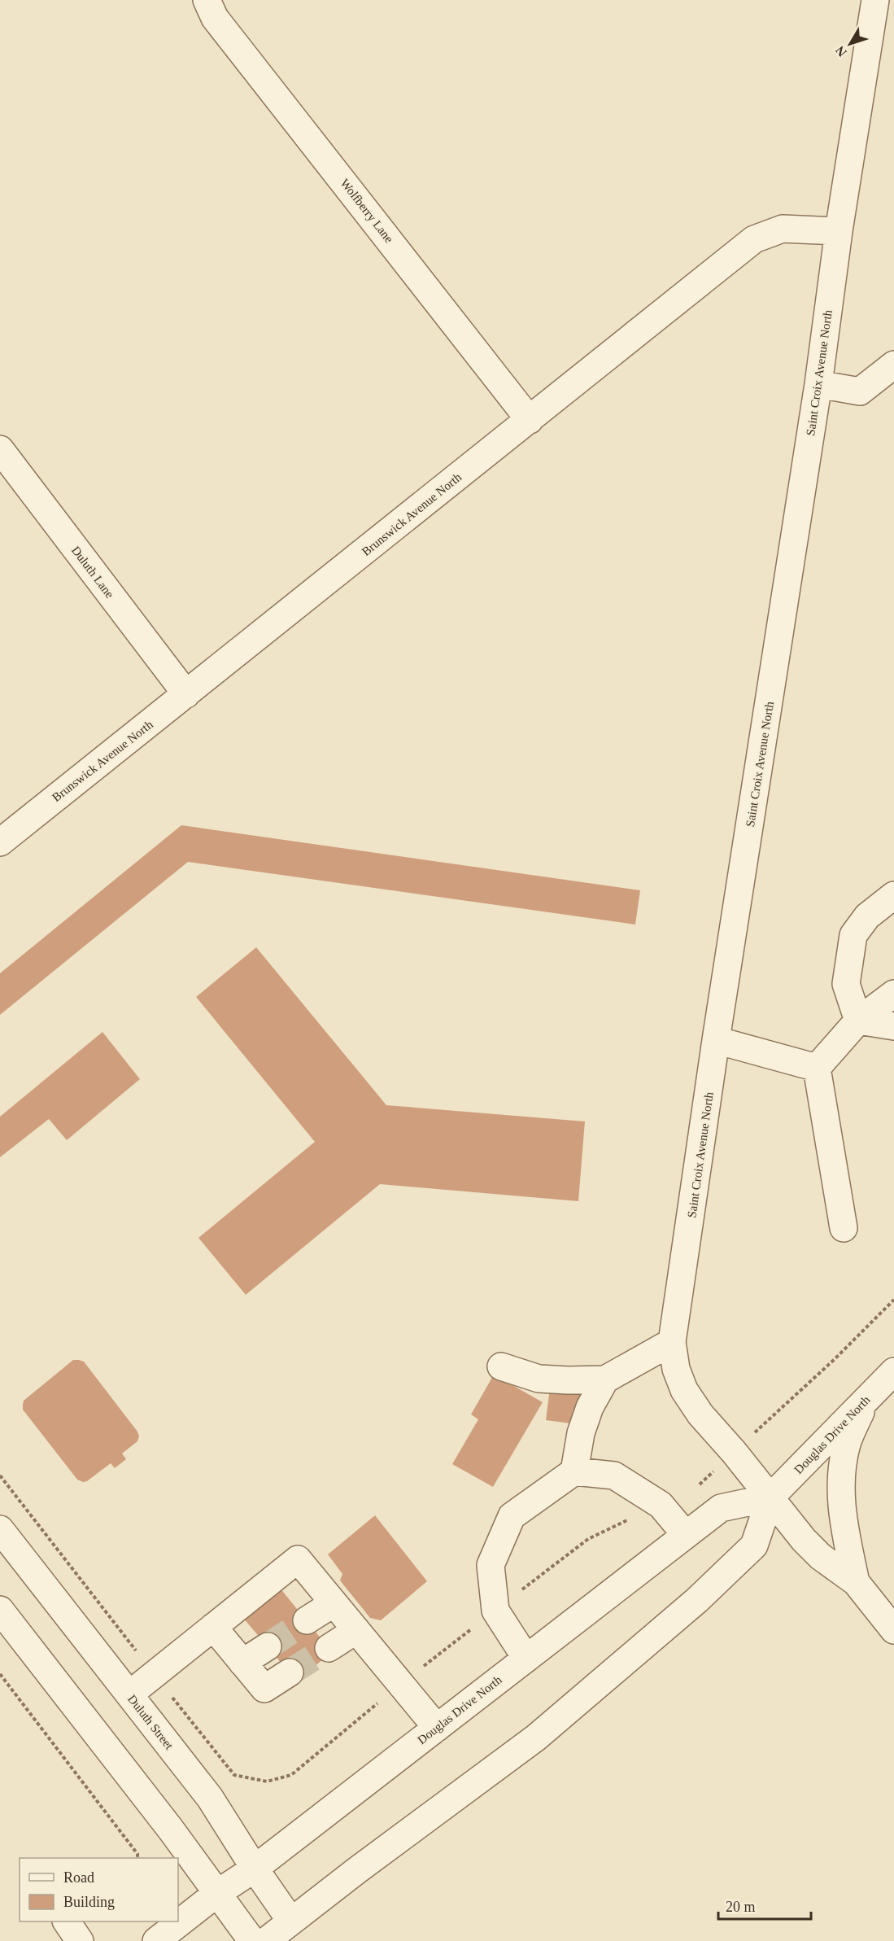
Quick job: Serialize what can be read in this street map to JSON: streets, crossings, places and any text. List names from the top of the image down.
{
  "streets": {
    "street": [
      "Wolfberry Lane",
      "Saint Croix Avenue North",
      "Brunswick Avenue North",
      "Duluth Lane",
      "Douglas Drive North",
      "Duluth Street"
    ]
  },
  "crossings": [
    ["Wolfberry Lane", "Brunswick Avenue North"],
    ["Saint Croix Avenue North", "Brunswick Avenue North"],
    ["Saint Croix Avenue North", "Douglas Drive North"],
    ["Brunswick Avenue North", "Duluth Lane"],
    ["Douglas Drive North", "Duluth Street"]
  ],
  "legend": ["Road", "Building"],
  "scale_bar": "20 m",
  "north": "bottom left"
}
